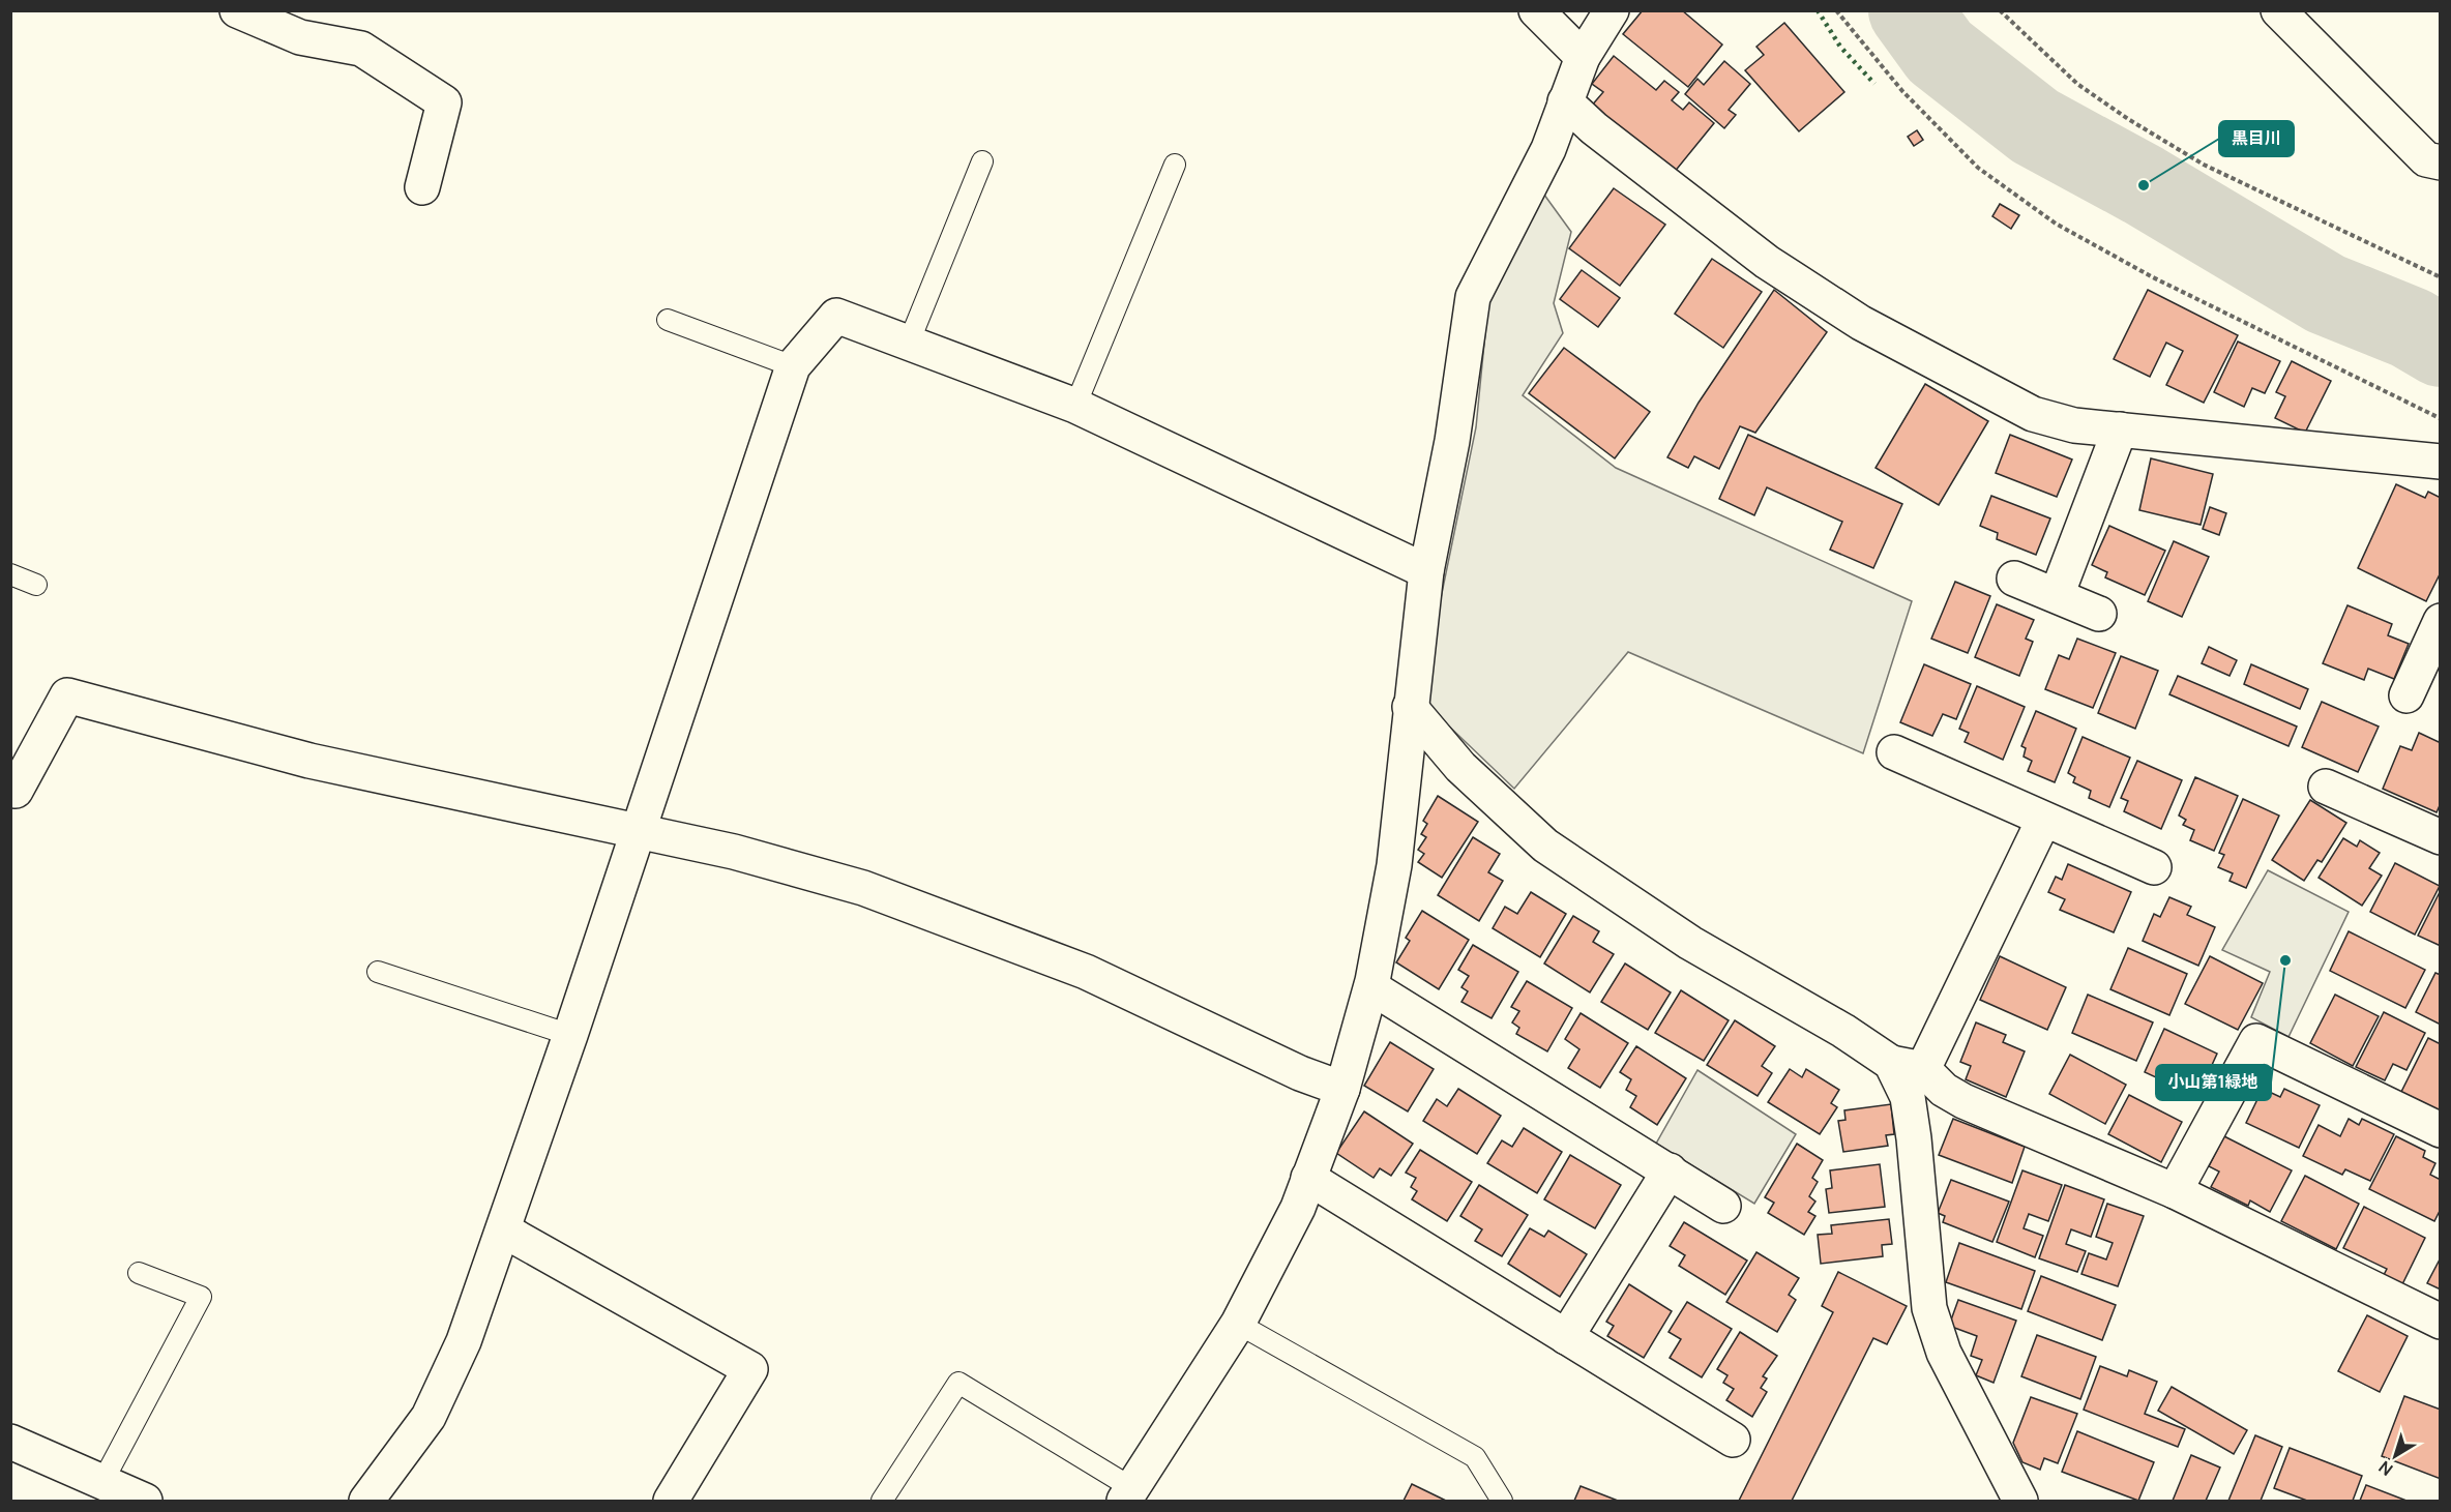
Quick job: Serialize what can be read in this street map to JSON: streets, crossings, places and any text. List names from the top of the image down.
{
  "places": ["黒目川", "小山第1緑地"],
  "north": "bottom left"
}
